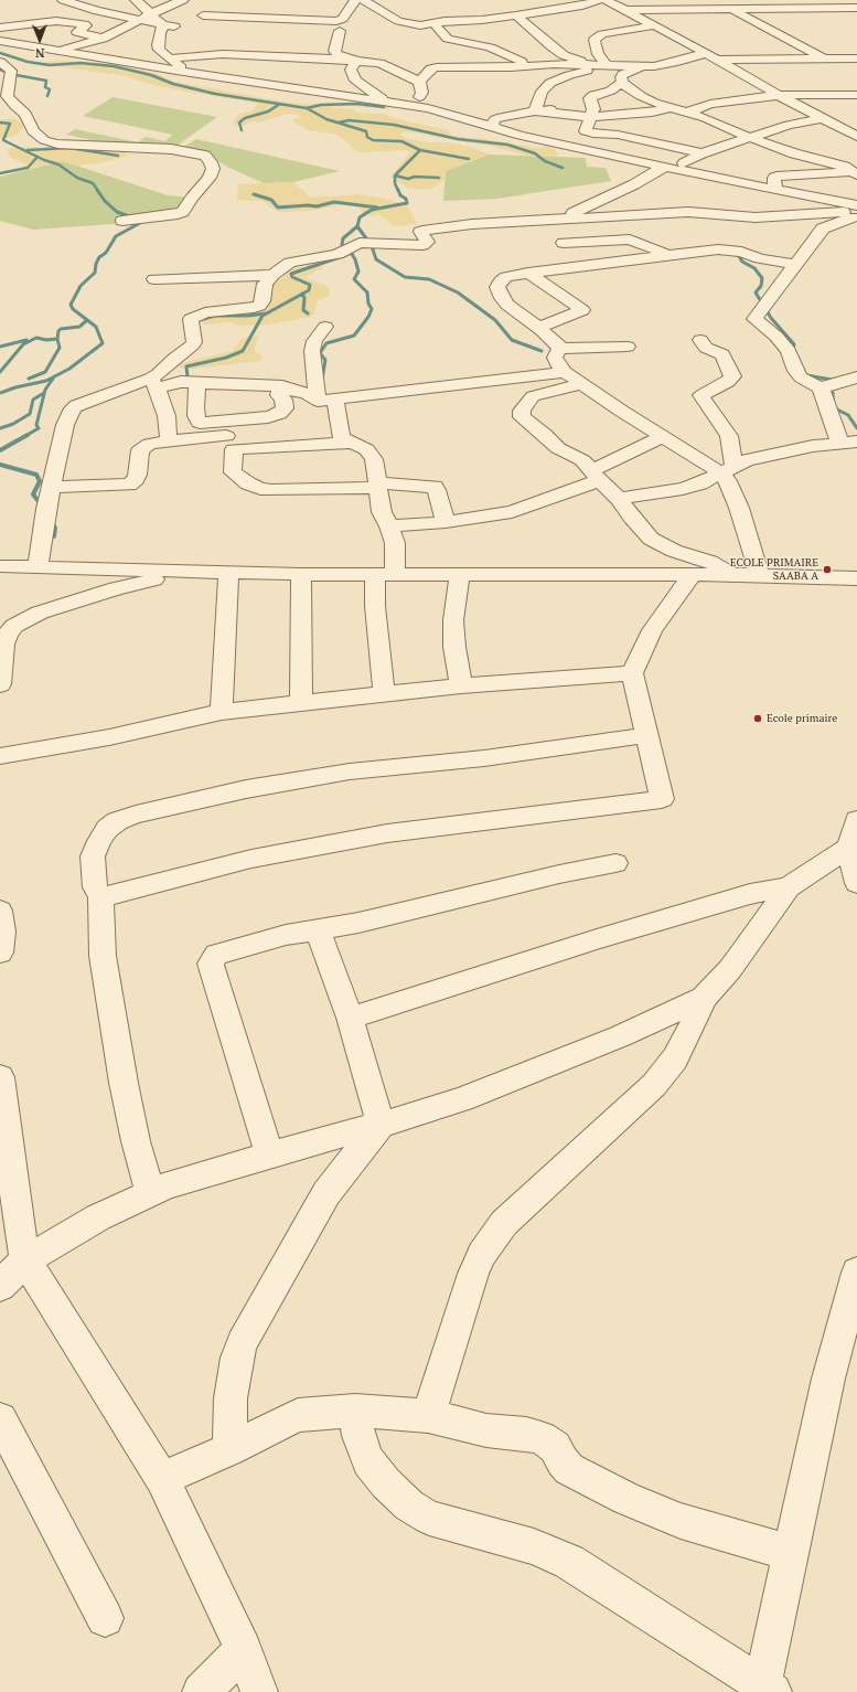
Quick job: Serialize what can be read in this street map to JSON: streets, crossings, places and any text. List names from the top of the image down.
{
  "places": ["ECOLE PRIMAIRE SAABA A", "Ecole primaire"],
  "north": "bottom"
}
